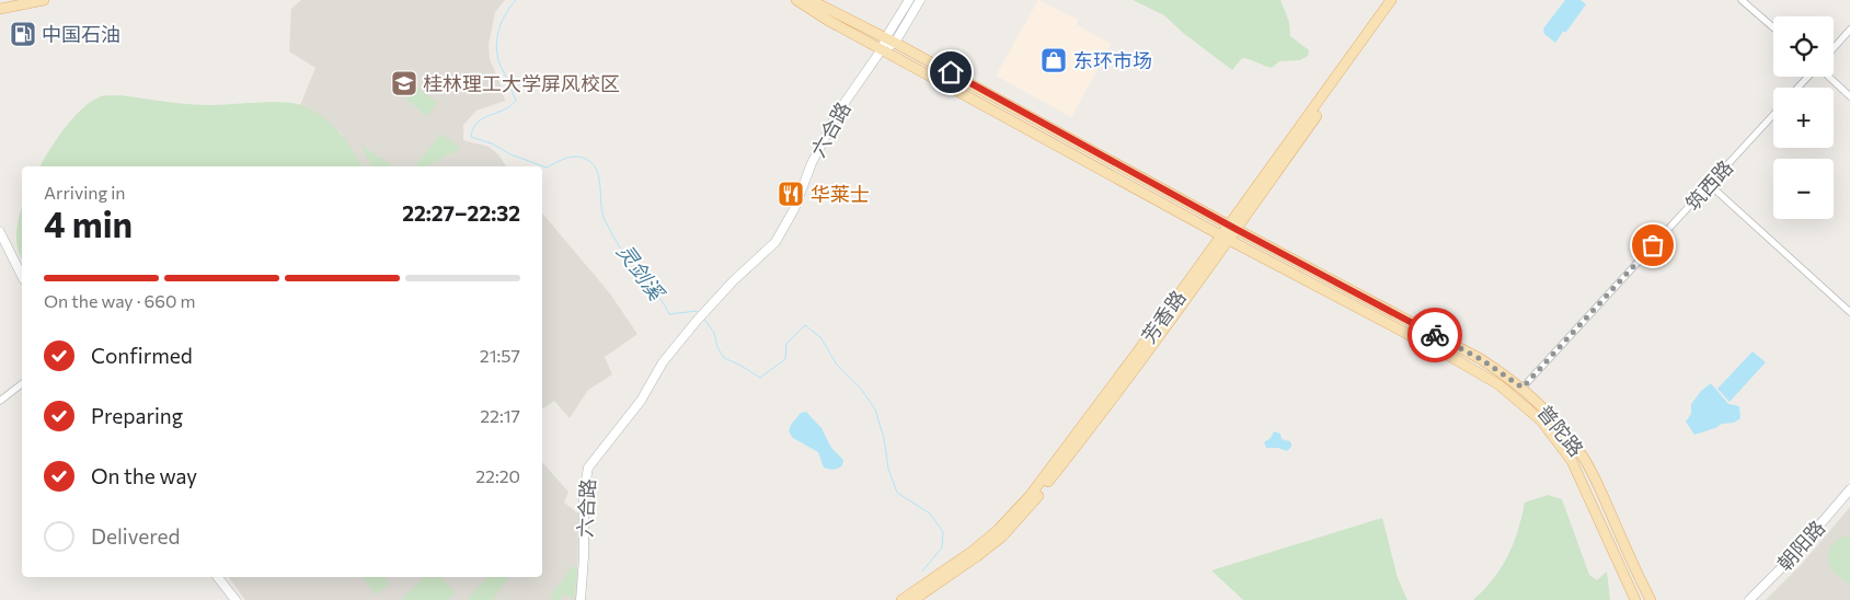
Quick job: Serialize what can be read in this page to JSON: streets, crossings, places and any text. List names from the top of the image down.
{
  "streets": {
    "main road": ["芳香路", "普陀路"],
    "street": ["六合路", "筑西路", "朝阳路"]
  },
  "crossings": [
    ["六合路", "普陀路"],
    ["筑西路", "普陀路"],
    ["芳香路", "普陀路"]
  ],
  "water": ["灵剑溪"],
  "places": {
    "fuel station": ["中国石油"],
    "shop": ["东环市场"],
    "school or university": ["桂林理工大学屏风校区"],
    "restaurant": ["华莱士"]
  },
  "page": {
    "map_buttons": ["+", "−"],
    "heading": ["4 min", "Arriving in", "22:27–22:32"],
    "bar": "On the way · 660 m",
    "list": [
      ["Confirmed", "21:57"],
      ["Preparing", "22:17"],
      ["On the way", "22:20"],
      "Delivered"
    ]
  }
}
